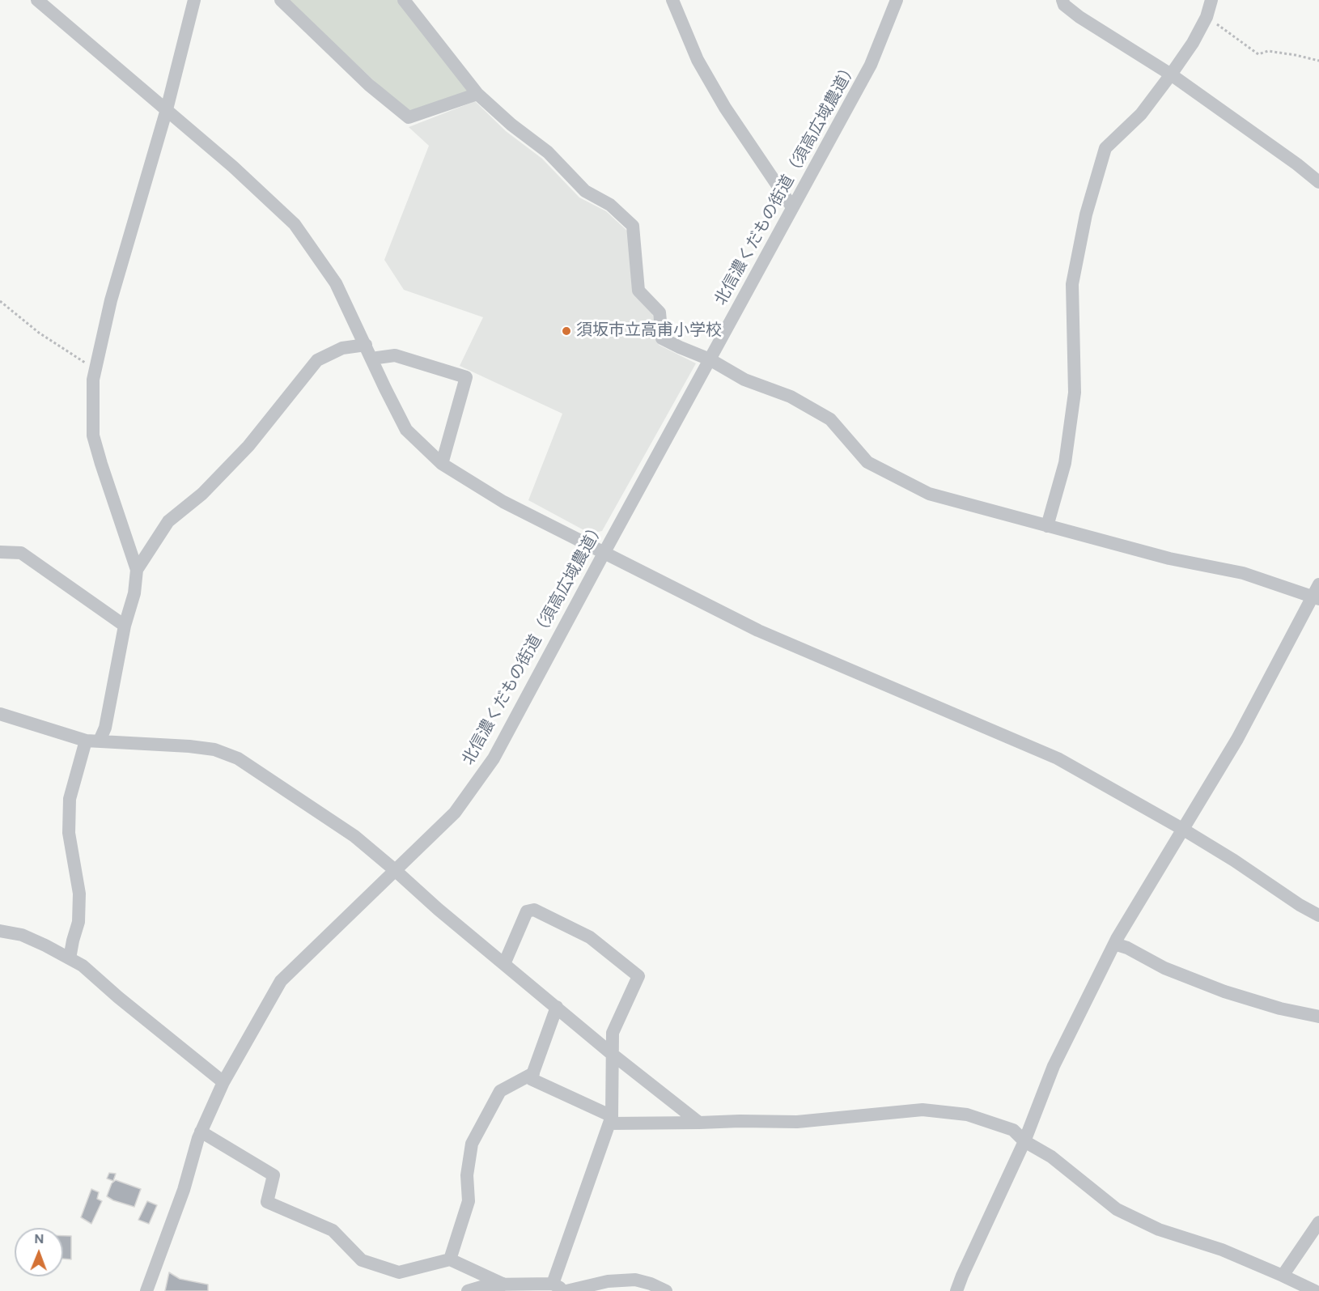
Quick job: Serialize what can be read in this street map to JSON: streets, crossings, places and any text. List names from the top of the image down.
{
  "streets": {
    "street": ["北信濃くだもの街道（須高広域農道）"]
  },
  "places": ["須坂市立高甫小学校"],
  "north": "top"
}
